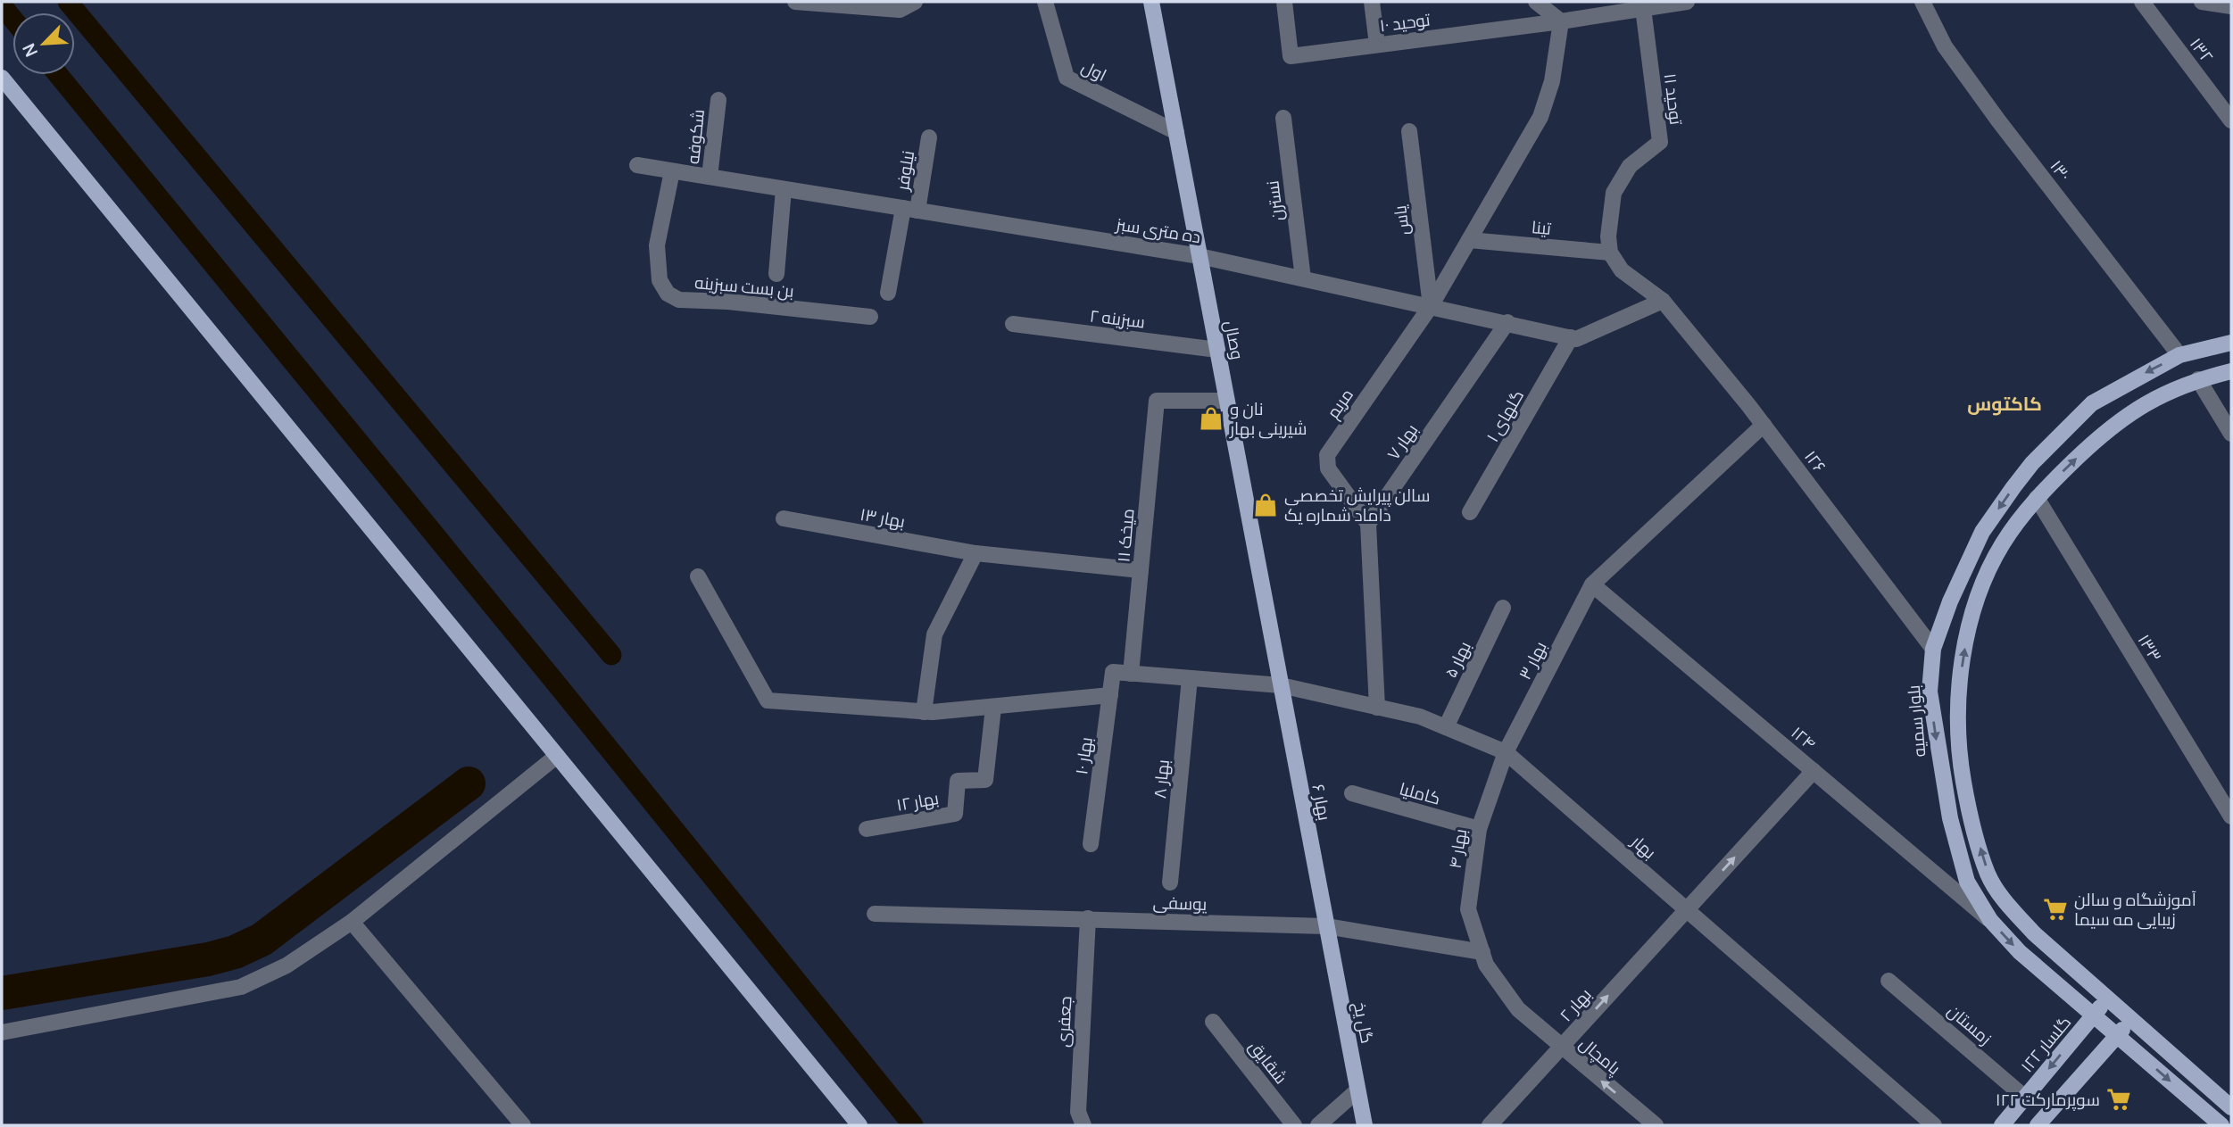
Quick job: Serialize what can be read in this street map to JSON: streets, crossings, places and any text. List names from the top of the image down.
{
  "streets": {
    "main road": [
      "وصال",
      "بلوار سمیه",
      "بهار ۶",
      "گل یخ",
      "گلسار ۱۲۲"
    ],
    "street": [
      "توحید ۱۰",
      "۱۳۲",
      "اول",
      "توحید ۱۱",
      "شکوفه",
      "نیلوفر",
      "۱۳۰",
      "نسترن",
      "یاس",
      "تینا",
      "ده متری سبز",
      "بن بست سبزینه",
      "سبزینه ۲",
      "مریم",
      "گلهای ۱",
      "بهار ۷",
      "۱۲۶",
      "بهار ۱۳",
      "میخک ۱۱",
      "۱۳۳",
      "بهار ۵",
      "بهار ۳",
      "۱۲۴",
      "بهار ۱۰",
      "بهار ۸",
      "کاملیا",
      "بهار ۱۲",
      "بهار",
      "بهار ۴",
      "یوسفی",
      "بهار ۲",
      "جعفری",
      "زمستان",
      "پامچال",
      "شقایق"
    ]
  },
  "crossings": [
    ["توحید ۱۰", "توحید ۱۱"],
    ["توحید ۱۰", "مریم"],
    ["اول", "وصال"],
    ["توحید ۱۱", "تینا"],
    ["شکوفه", "ده متری سبز"],
    ["نیلوفر", "ده متری سبز"],
    ["۱۳۰", "بلوار سمیه"],
    ["نسترن", "ده متری سبز"],
    ["یاس", "ده متری سبز"],
    ["یاس", "مریم"],
    ["تینا", "مریم"],
    ["ده متری سبز", "بن بست سبزینه"],
    ["ده متری سبز", "وصال"],
    ["ده متری سبز", "مریم"],
    ["ده متری سبز", "گلهای ۱"],
    ["ده متری سبز", "بهار ۷"],
    ["سبزینه ۲", "وصال"],
    ["وصال", "میخک ۱۱"],
    ["وصال", "بهار ۶"],
    ["وصال", "بهار"],
    ["مریم", "بهار ۷"],
    ["۱۲۶", "بهار ۳"],
    ["۱۲۶", "بلوار سمیه"],
    ["بهار ۱۳", "میخک ۱۱"],
    ["میخک ۱۱", "بهار"],
    ["بهار ۵", "بهار"],
    ["بهار ۳", "۱۲۴"],
    ["بهار ۳", "بهار"],
    ["بهار ۳", "بهار ۴"],
    ["بلوار سمیه", "۱۲۴"],
    ["بلوار سمیه", "گلسار ۱۲۲"],
    ["۱۲۴", "بهار ۲"],
    ["بهار ۱۰", "بهار"],
    ["بهار ۸", "بهار"],
    ["کاملیا", "بهار ۴"],
    ["بهار ۶", "بهار"],
    ["بهار ۶", "یوسفی"],
    ["بهار ۶", "گل یخ"],
    ["بهار", "بهار ۴"],
    ["بهار", "بهار ۲"],
    ["بهار ۴", "یوسفی"],
    ["بهار ۴", "پامچال"],
    ["یوسفی", "جعفری"],
    ["یوسفی", "گل یخ"],
    ["یوسفی", "پامچال"],
    ["بهار ۲", "پامچال"],
    ["زمستان", "گلسار ۱۲۲"]
  ],
  "one_way": ["بهار ۲", "پامچال"],
  "districts": ["کاکتوس"],
  "places": {
    "shop": ["نان و شیرینی بهار", "سالن پیرایش تخصصی داماد شماره یک"],
    "supermarket": ["آموزشگاه و سالن زیبایی مه سیما", "سوپرمارکت ۱۲۲"]
  },
  "north": "bottom left"
}
